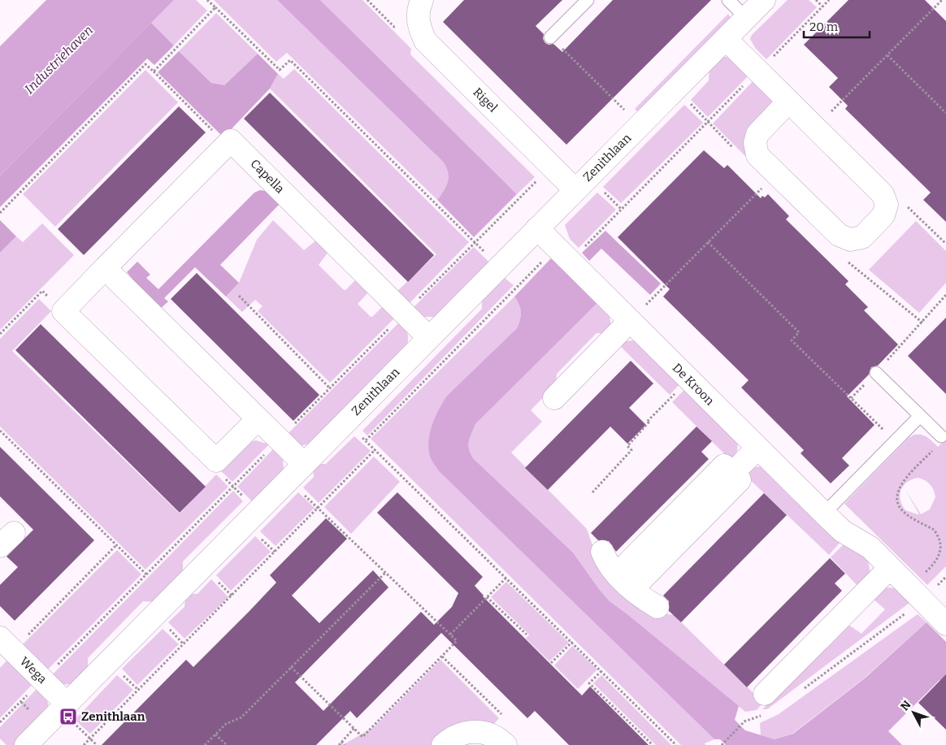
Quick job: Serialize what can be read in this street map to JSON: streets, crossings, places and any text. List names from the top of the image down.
{
  "streets": {
    "street": [
      "Rigel",
      "Zenithlaan",
      "Capella",
      "De Kroon",
      "Wega"
    ]
  },
  "crossings": [
    ["Rigel", "Zenithlaan"],
    ["Zenithlaan", "Capella"],
    ["Zenithlaan", "De Kroon"],
    ["Zenithlaan", "Wega"]
  ],
  "water": ["Industriehaven"],
  "places": {
    "bus stop": ["Zenithlaan"]
  },
  "scale_bar": "20 m",
  "north": "top left"
}
